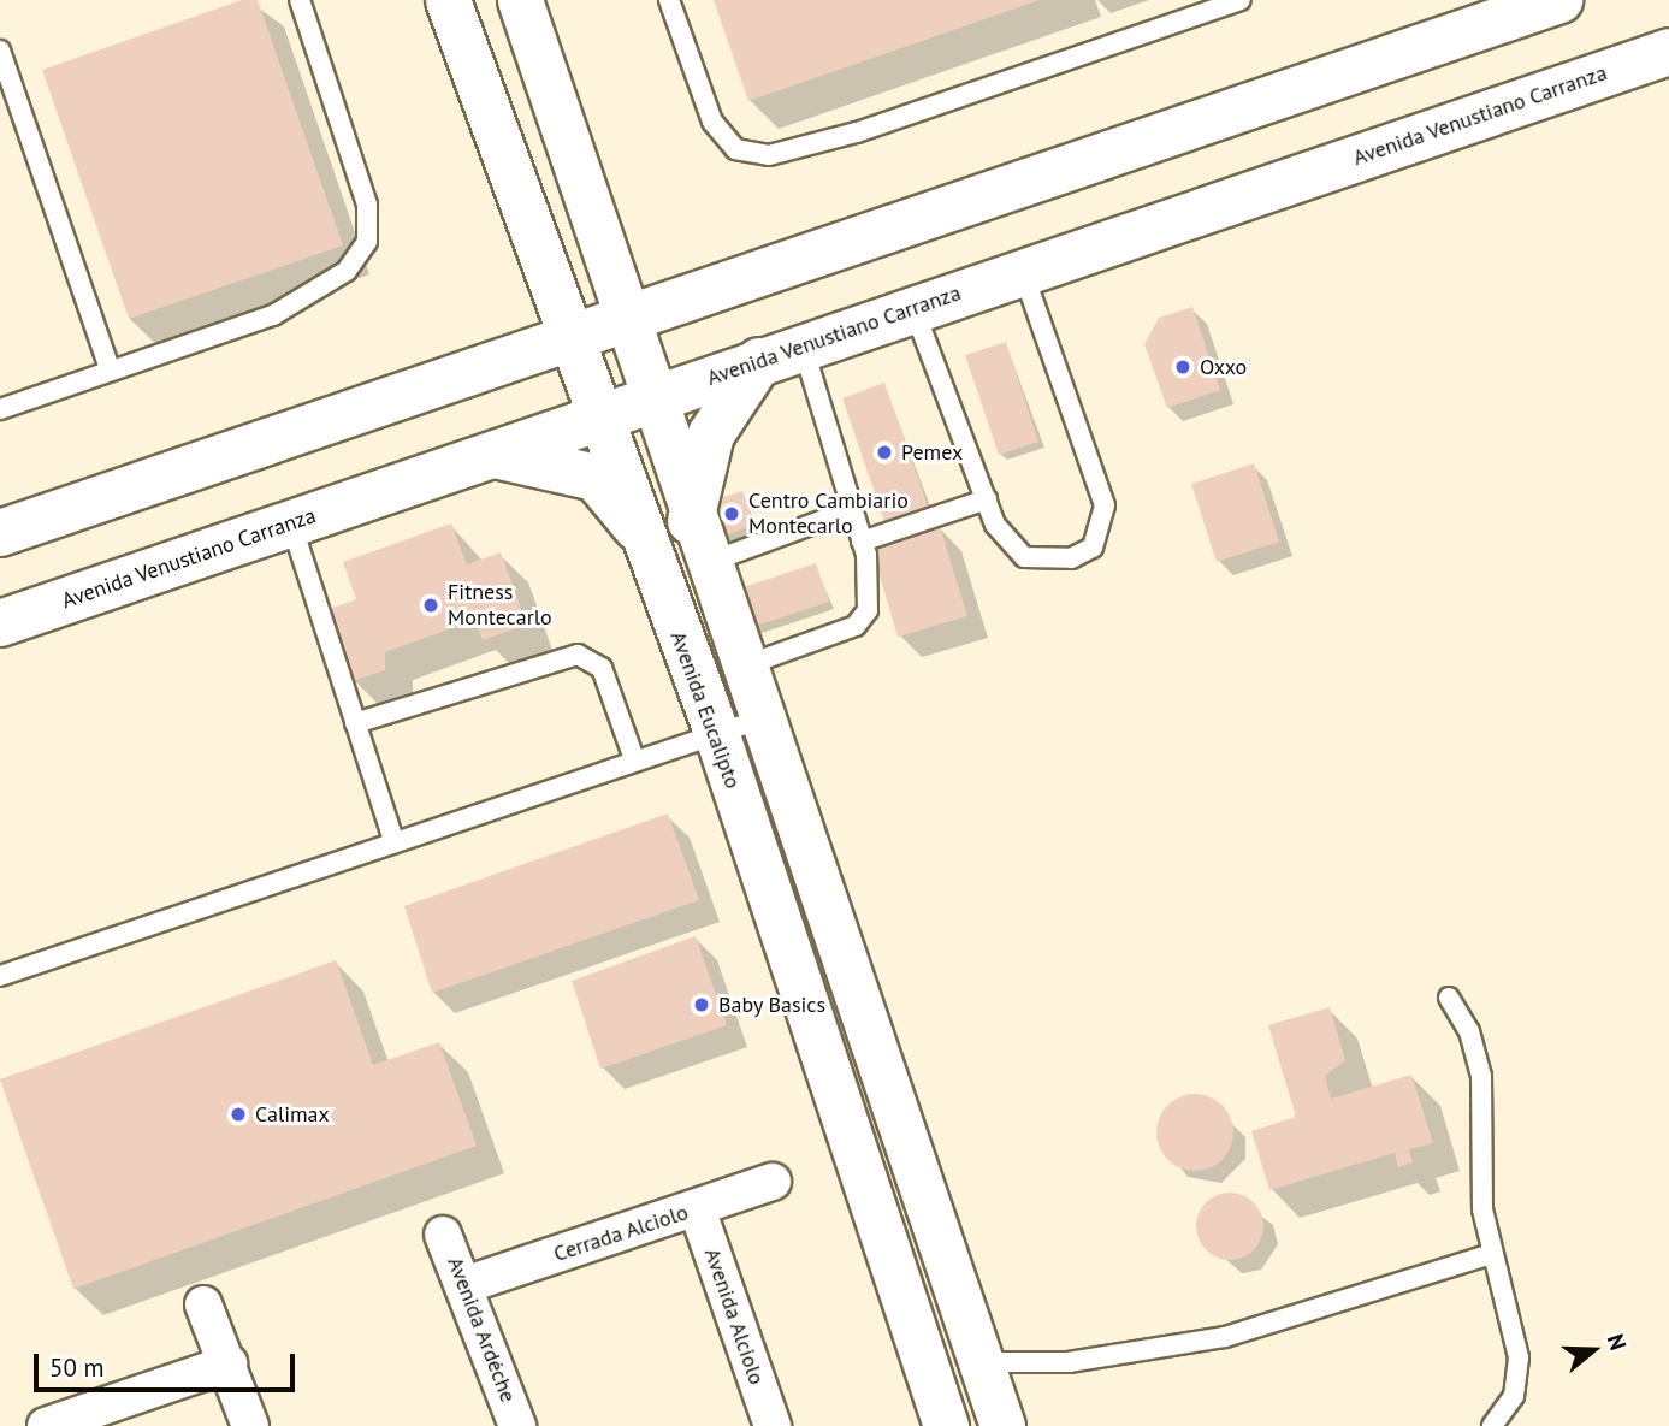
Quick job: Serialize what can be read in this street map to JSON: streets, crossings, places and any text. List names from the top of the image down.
{
  "streets": {
    "main road": ["Avenida Venustiano Carranza"],
    "street": [
      "Avenida Eucalipto",
      "Cerrada Alciolo",
      "Avenida Alciolo",
      "Avenida Ardéche"
    ]
  },
  "crossings": [
    ["Avenida Venustiano Carranza", "Avenida Eucalipto"],
    ["Cerrada Alciolo", "Avenida Alciolo"],
    ["Cerrada Alciolo", "Avenida Ardéche"]
  ],
  "places": [
    "Oxxo",
    "Pemex",
    "Centro Cambiario Montecarlo",
    "Fitness Montecarlo",
    "Baby Basics",
    "Calimax"
  ],
  "scale_bar": "50 m",
  "north": "right"
}
